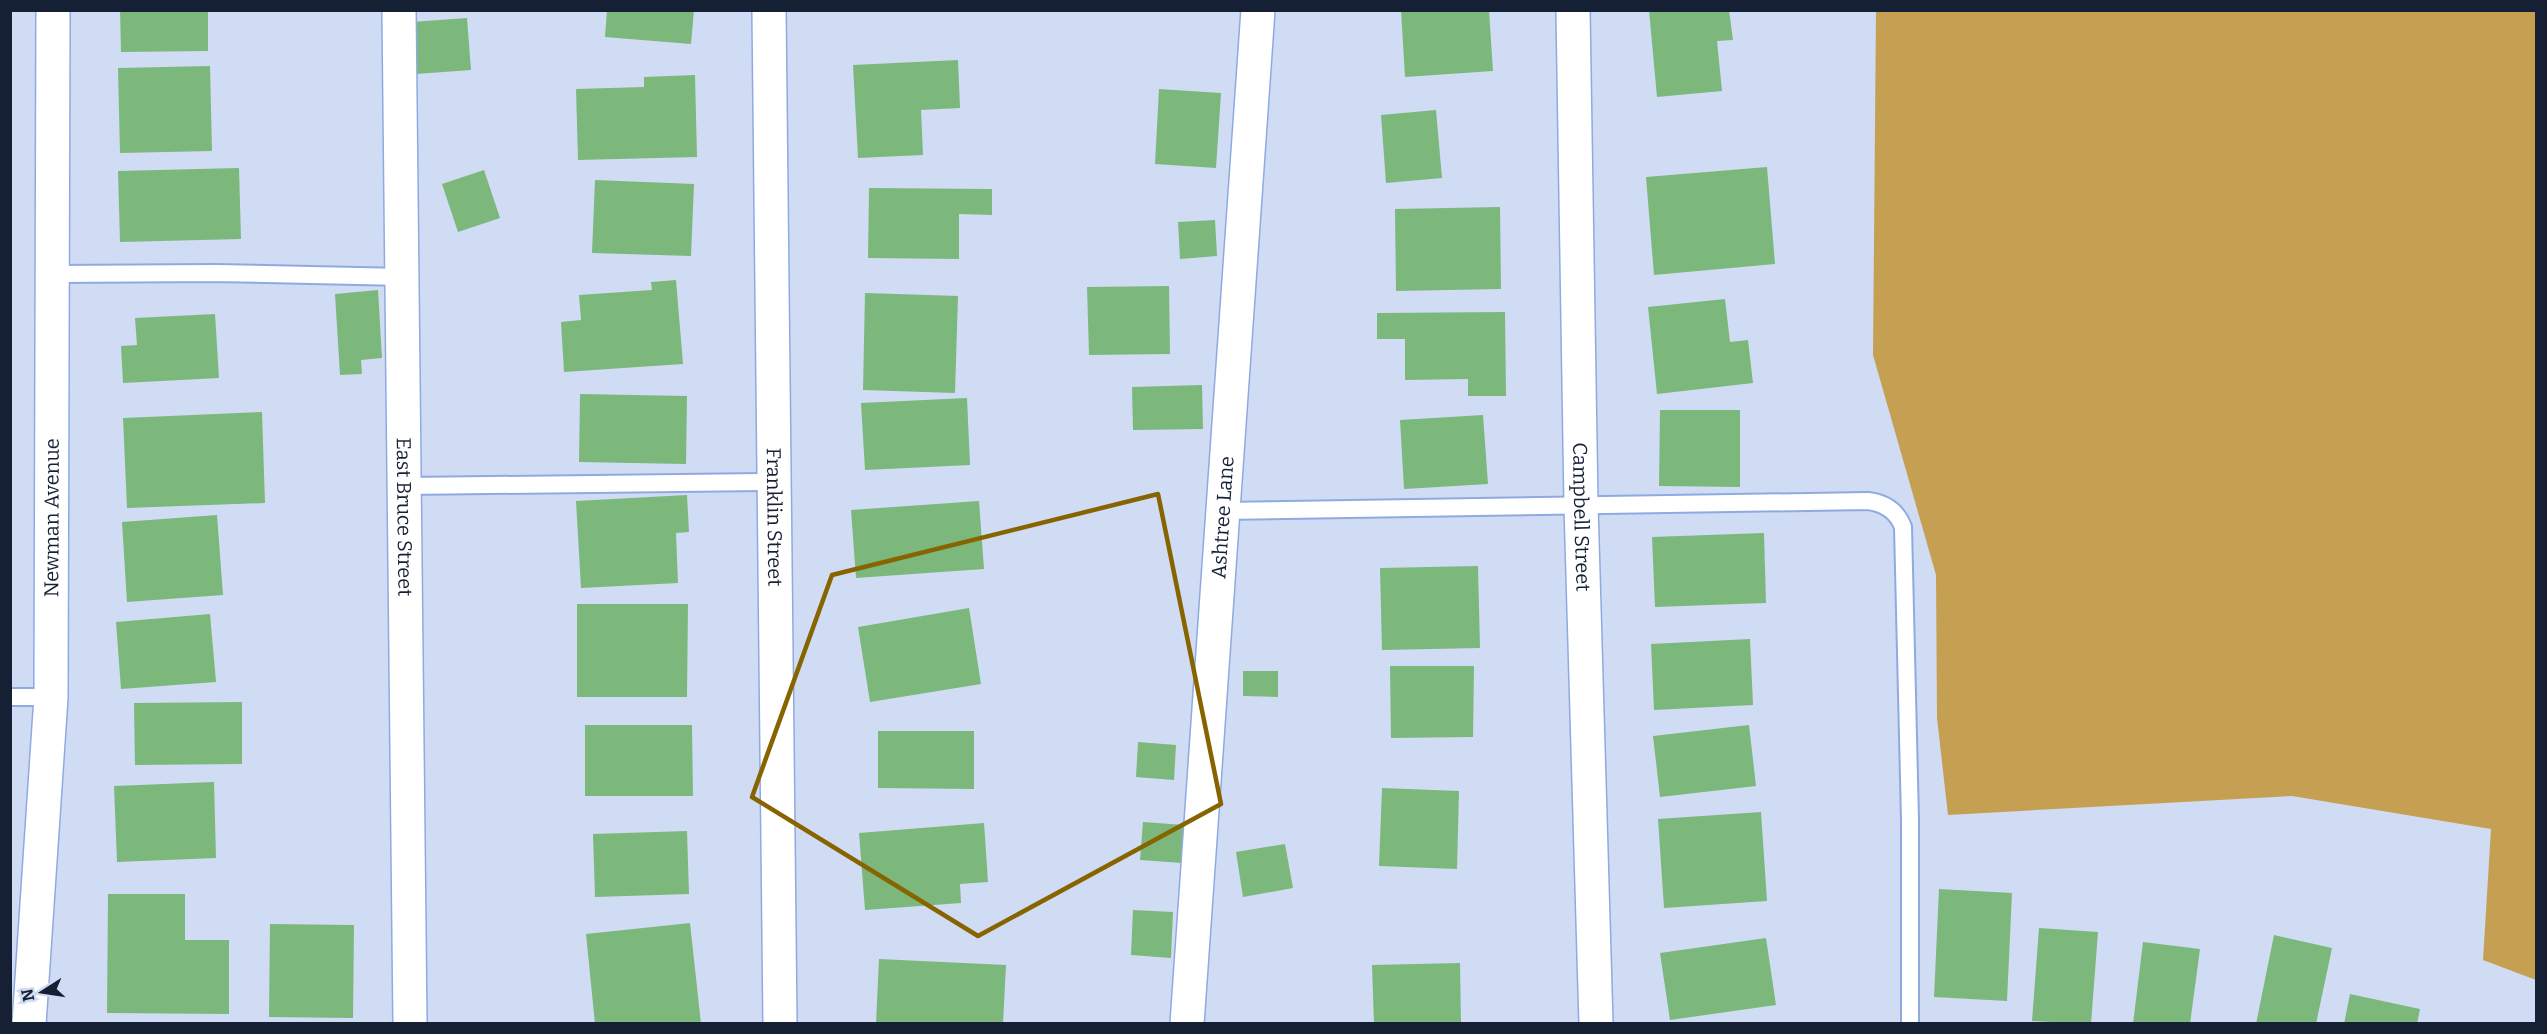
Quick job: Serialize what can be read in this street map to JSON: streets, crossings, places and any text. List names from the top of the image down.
{
  "streets": {
    "street": [
      "Newman Avenue",
      "East Bruce Street",
      "Franklin Street",
      "Ashtree Lane",
      "Campbell Street"
    ]
  },
  "north": "left"
}
